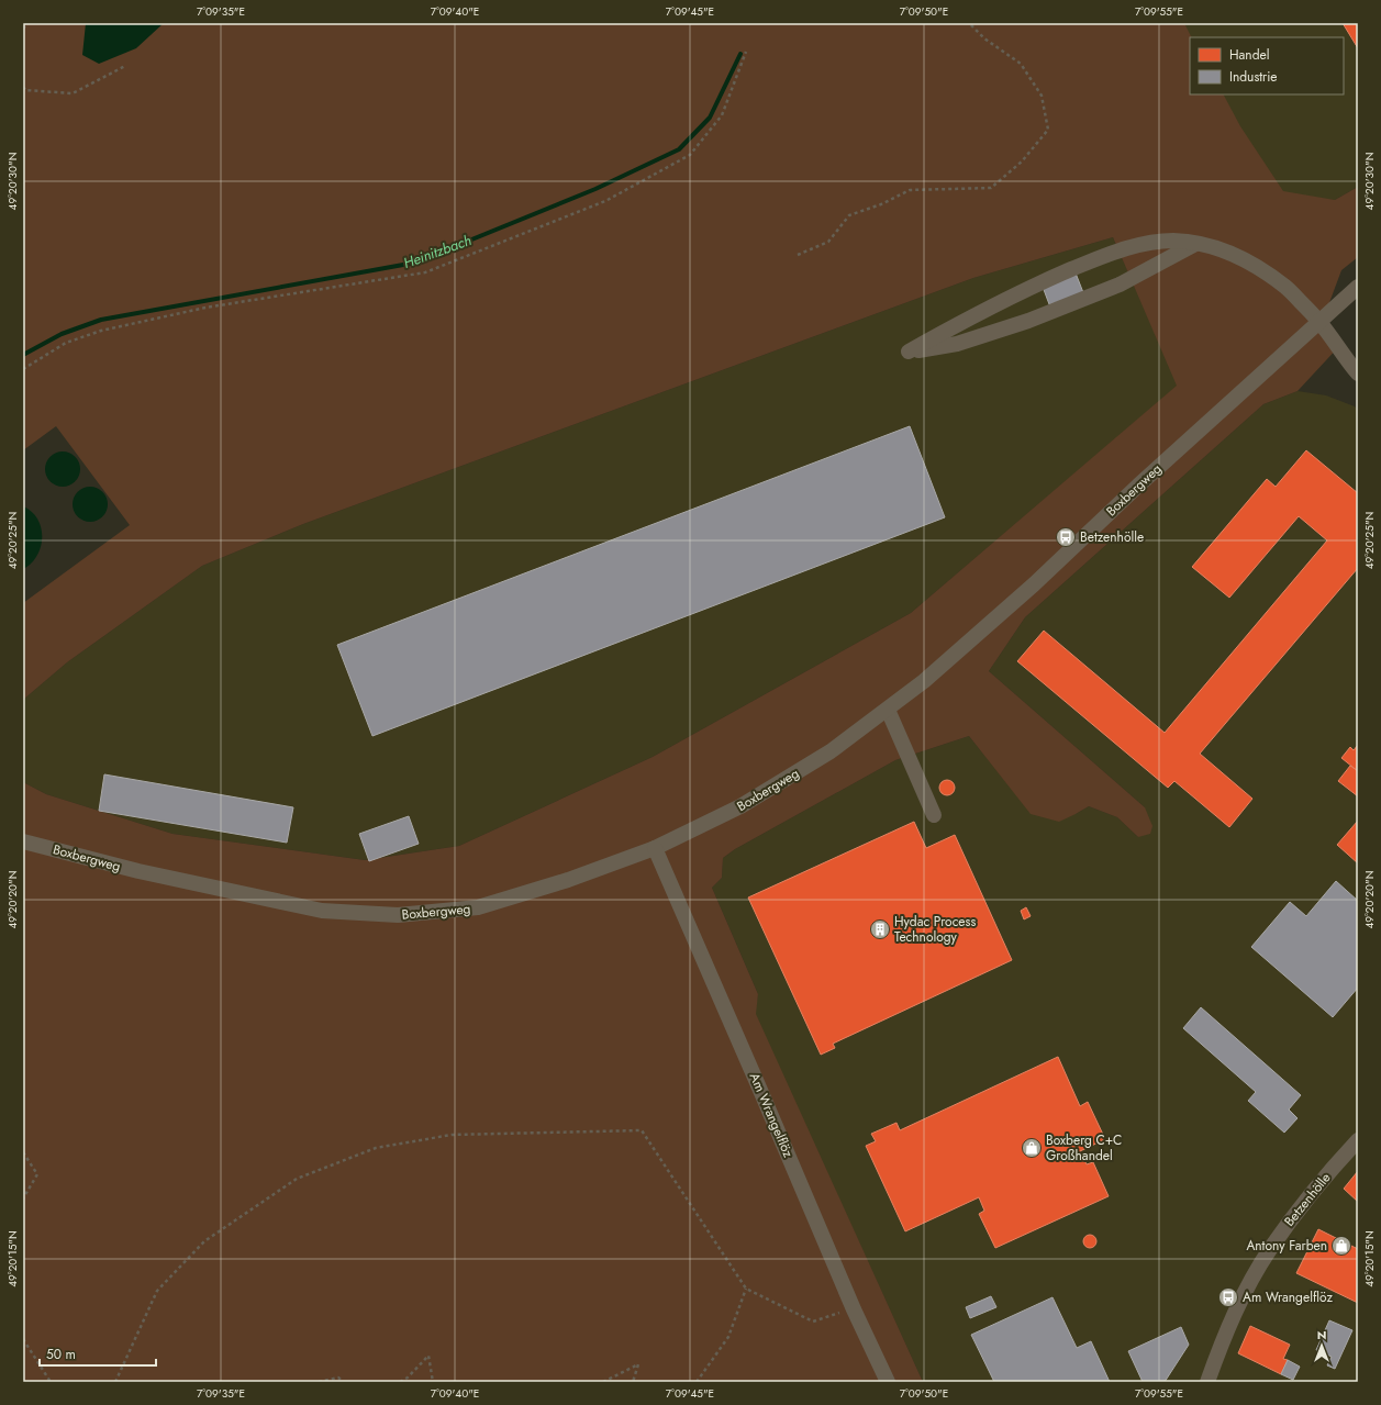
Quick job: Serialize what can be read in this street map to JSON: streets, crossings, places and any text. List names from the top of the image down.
{
  "streets": {
    "street": ["Boxbergweg", "Am Wrangelflöz", "Betzenhölle"]
  },
  "crossings": [
    ["Boxbergweg", "Am Wrangelflöz"]
  ],
  "water": ["Heinitzbach"],
  "places": {
    "bus stop": ["Betzenhölle", "Am Wrangelflöz"],
    "building": ["Hydac Process Technology"],
    "shop": ["Boxberg C+C Großhandel", "Antony Farben"]
  },
  "legend": ["Handel", "Industrie"],
  "scale_bar": "50 m",
  "north": "top",
  "coordinates": [
    "7°09'35\"E",
    "7°09'40\"E",
    "7°09'45\"E",
    "7°09'50\"E",
    "7°09'55\"E",
    "49°20'30\"N",
    "49°20'25\"N",
    "49°20'20\"N",
    "49°20'15\"N"
  ]
}
